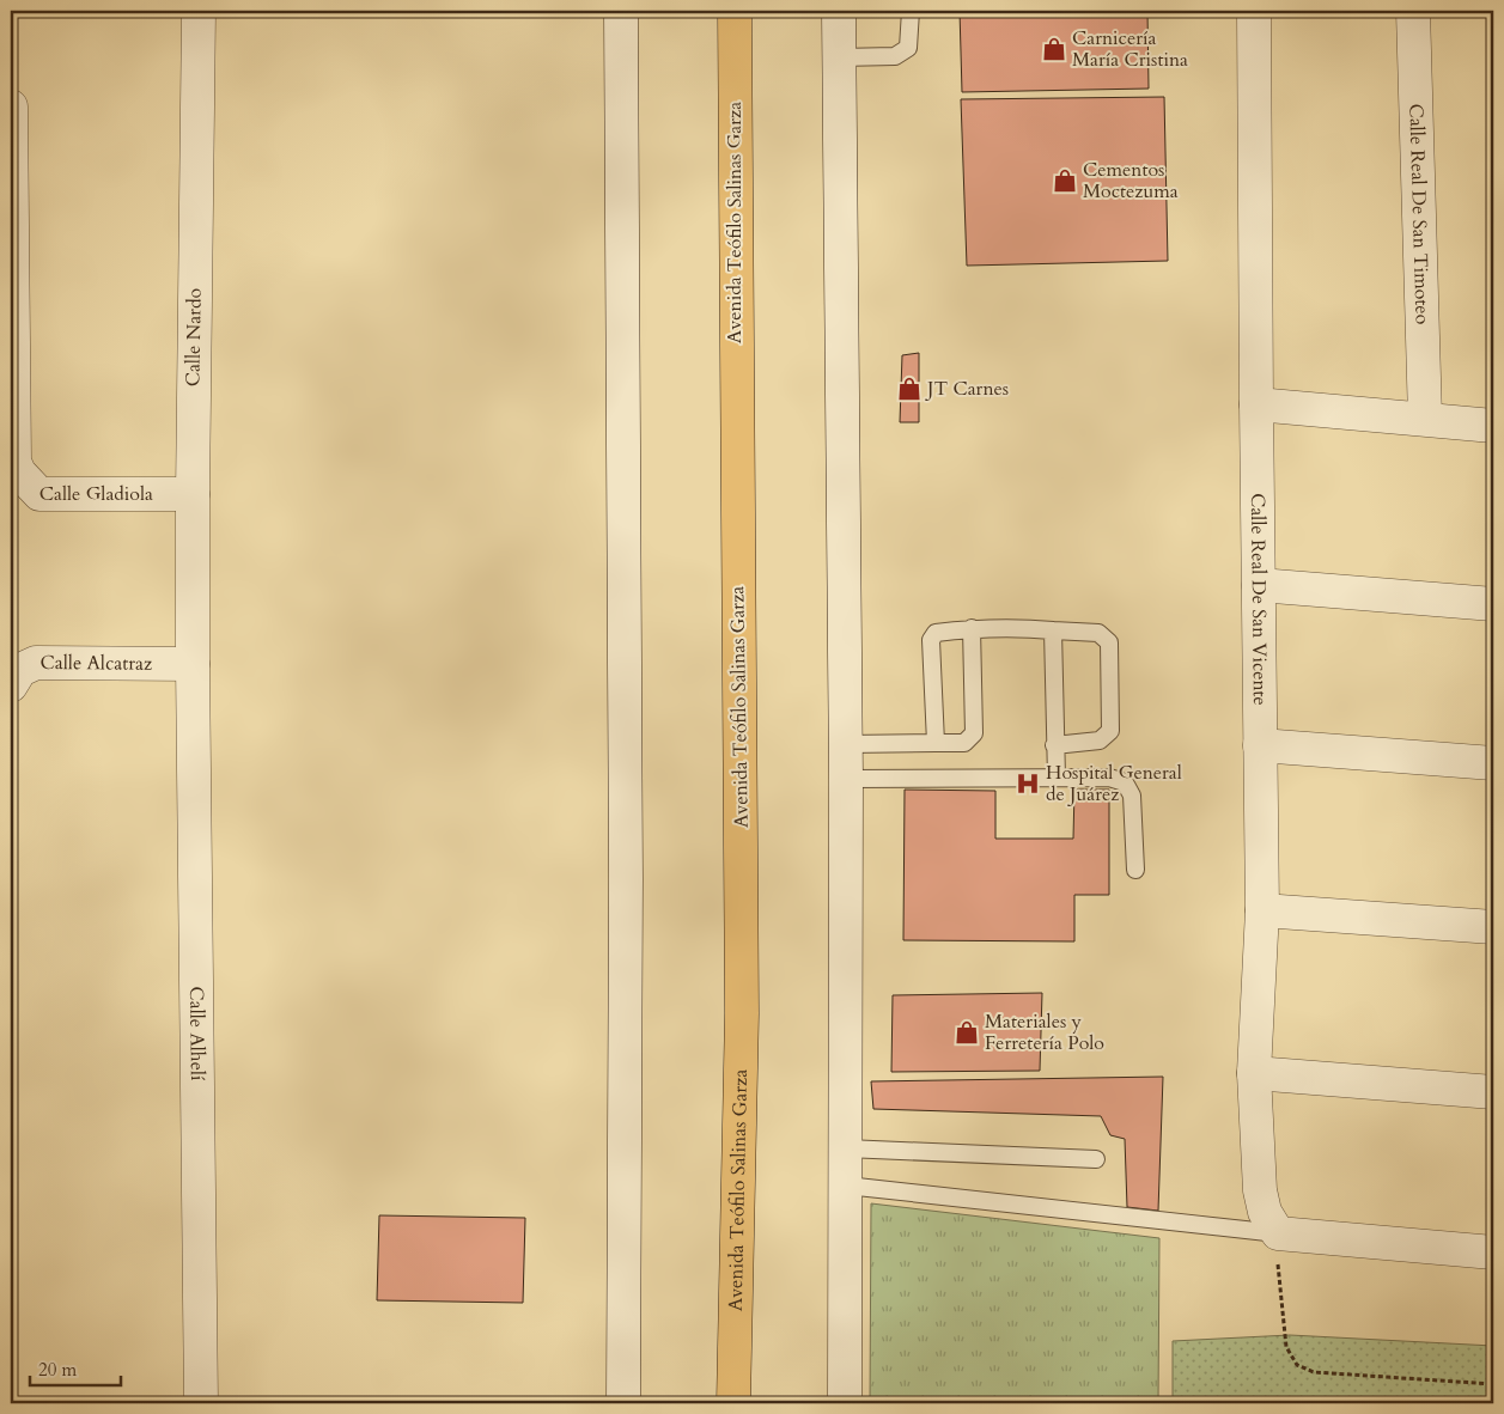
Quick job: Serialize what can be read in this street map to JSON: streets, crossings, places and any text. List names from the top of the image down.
{
  "streets": {
    "main road": ["Avenida Teófilo Salinas Garza"],
    "street": [
      "Calle Real De San Timoteo",
      "Calle Nardo",
      "Calle Gladiola",
      "Calle Real De San Vicente",
      "Calle Alcatraz",
      "Calle Alhelí"
    ]
  },
  "crossings": [
    ["Calle Nardo", "Calle Gladiola"],
    ["Calle Nardo", "Calle Alcatraz"],
    ["Calle Nardo", "Calle Alhelí"],
    ["Calle Alcatraz", "Calle Alhelí"]
  ],
  "places": {
    "shop": [
      "Carnicería María Cristina",
      "Cementos Moctezuma",
      "JT Carnes",
      "Materiales y Ferretería Polo"
    ],
    "hospital": ["Hospital General de Juárez"]
  },
  "scale_bar": "20 m"
}
